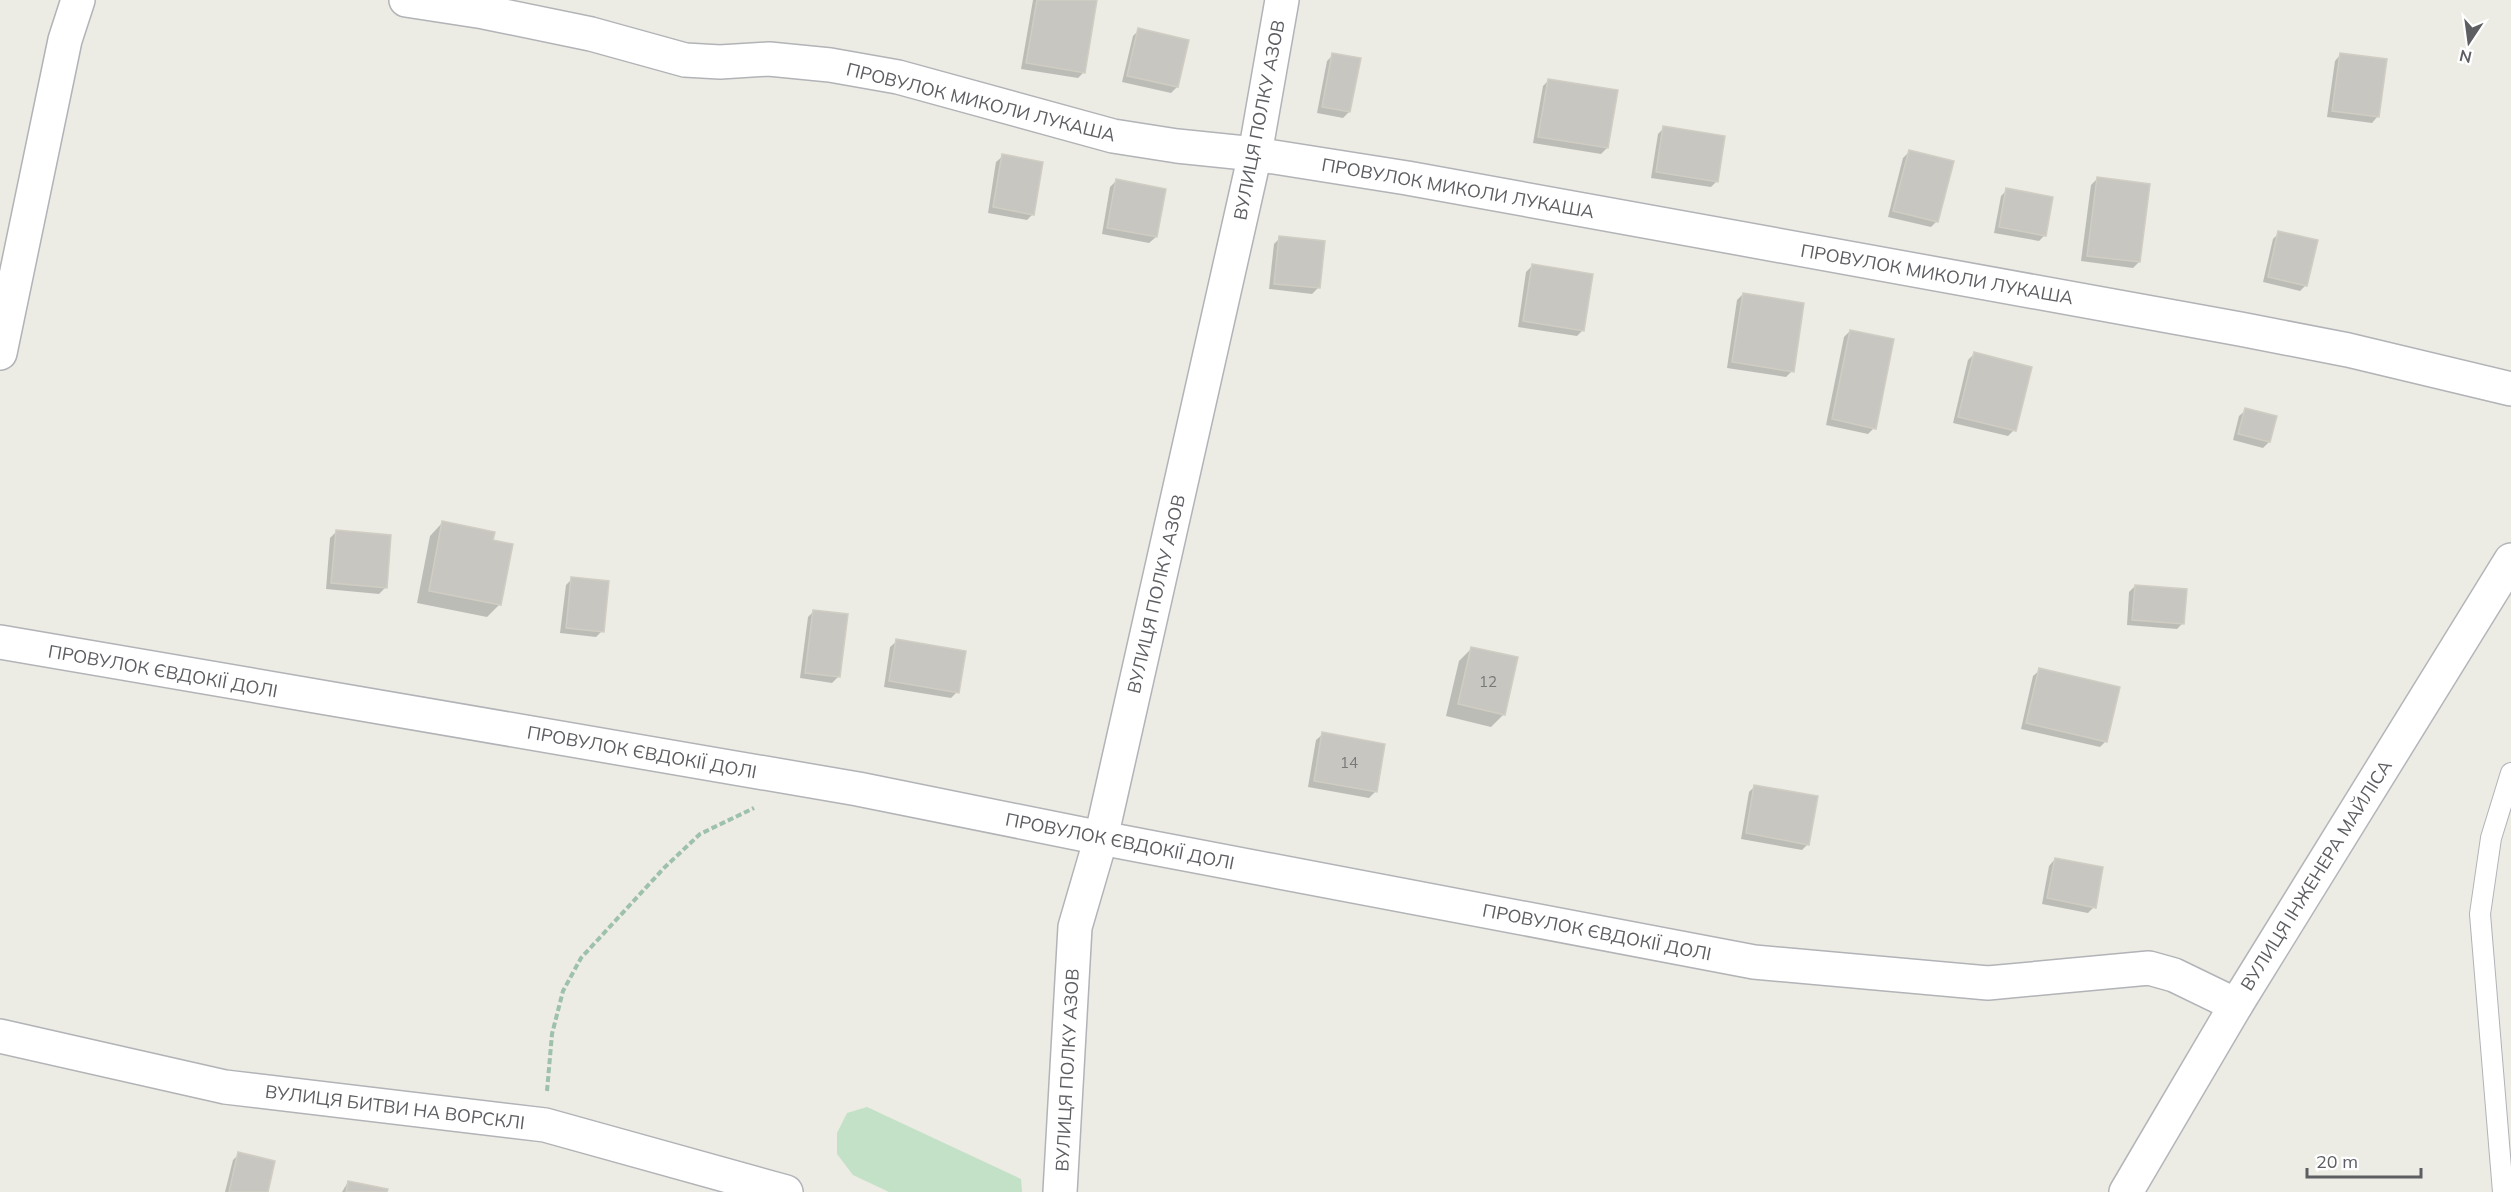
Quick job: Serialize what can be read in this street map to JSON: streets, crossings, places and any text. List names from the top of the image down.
{
  "streets": {
    "street": [
      "ПРОВУЛОК МИКОЛИ ЛУКАША",
      "ВУЛИЦЯ ПОЛКУ АЗОВ",
      "ПРОВУЛОК ЄВДОКІЇ ДОЛІ",
      "ВУЛИЦЯ ІНЖЕНЕРА МАЙЛІСА",
      "ВУЛИЦЯ БИТВИ НА ВОРСКЛІ"
    ]
  },
  "crossings": [
    ["ПРОВУЛОК МИКОЛИ ЛУКАША", "ВУЛИЦЯ ПОЛКУ АЗОВ"],
    ["ВУЛИЦЯ ПОЛКУ АЗОВ", "ПРОВУЛОК ЄВДОКІЇ ДОЛІ"],
    ["ПРОВУЛОК ЄВДОКІЇ ДОЛІ", "ВУЛИЦЯ ІНЖЕНЕРА МАЙЛІСА"]
  ],
  "house_numbers": ["12", "14"],
  "scale_bar": "20 m",
  "north": "bottom"
}
